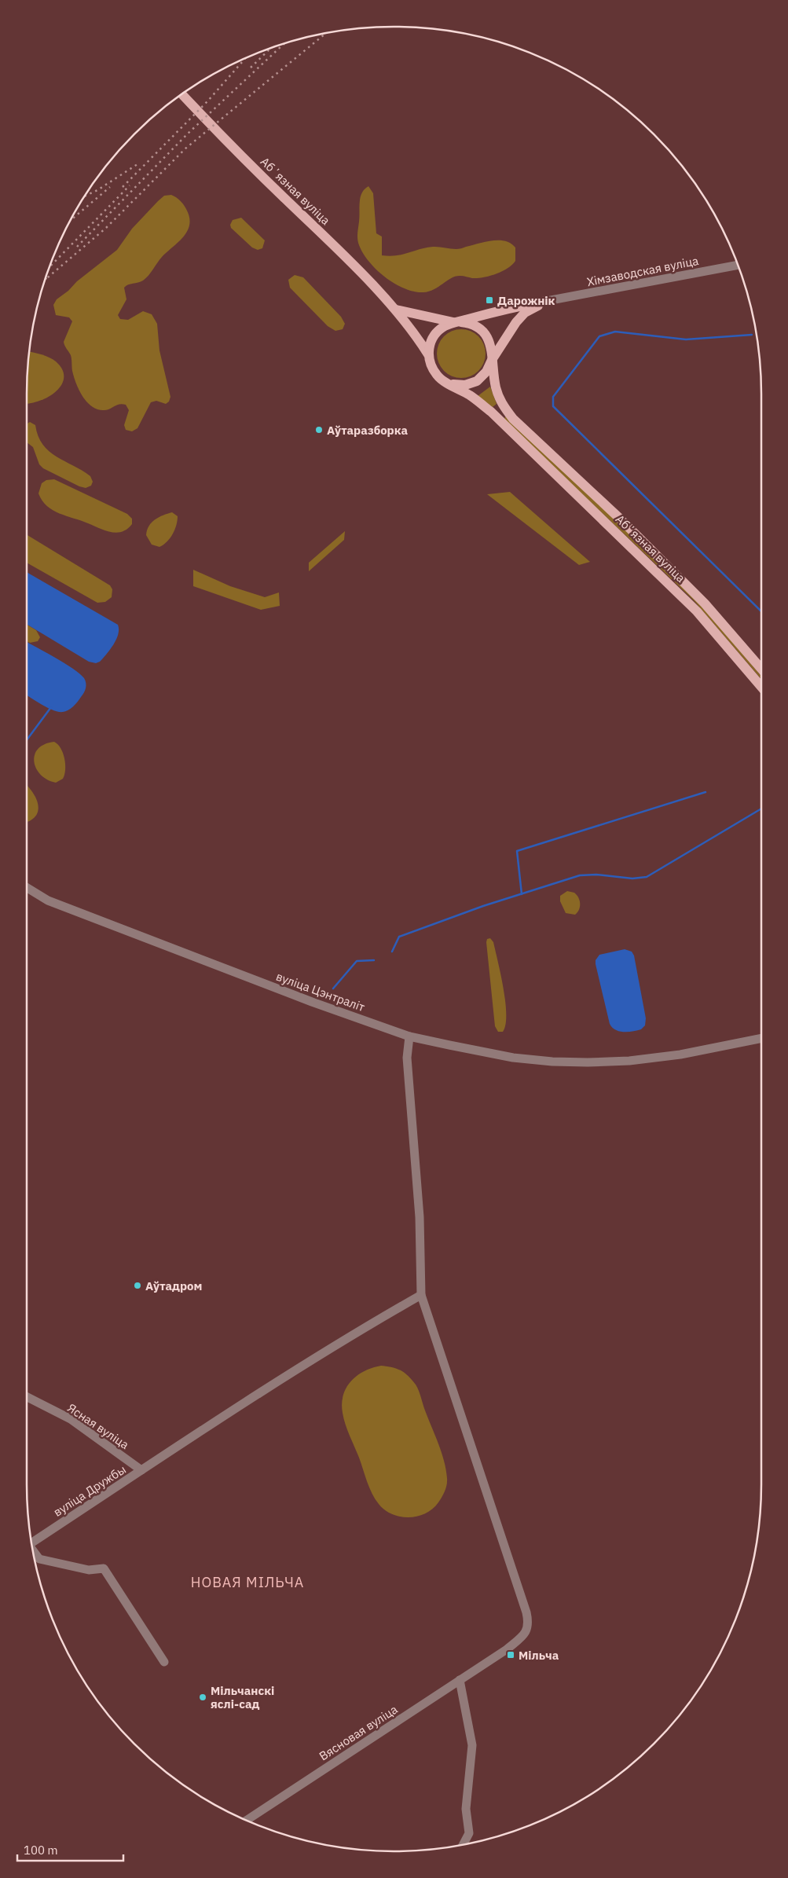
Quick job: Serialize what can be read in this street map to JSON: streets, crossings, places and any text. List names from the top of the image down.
{
  "streets": {
    "main road": ["Абʼязная вуліца"],
    "street": [
      "Хімзаводская вуліца",
      "вуліца Цэнтраліт",
      "Ясная вуліца",
      "вуліца Дружбы",
      "Вясновая вуліца"
    ]
  },
  "crossings": [
    ["Ясная вуліца", "вуліца Дружбы"],
    ["вуліца Дружбы", "Вясновая вуліца"]
  ],
  "districts": ["НОВАЯ МІЛЬЧА"],
  "places": {
    "transit": ["Дарожнік", "Мільча"],
    "other": ["Аўтаразборка", "Аўтадром", "Мільчанскі яслі-сад"]
  },
  "scale_bar": "100 m"
}
